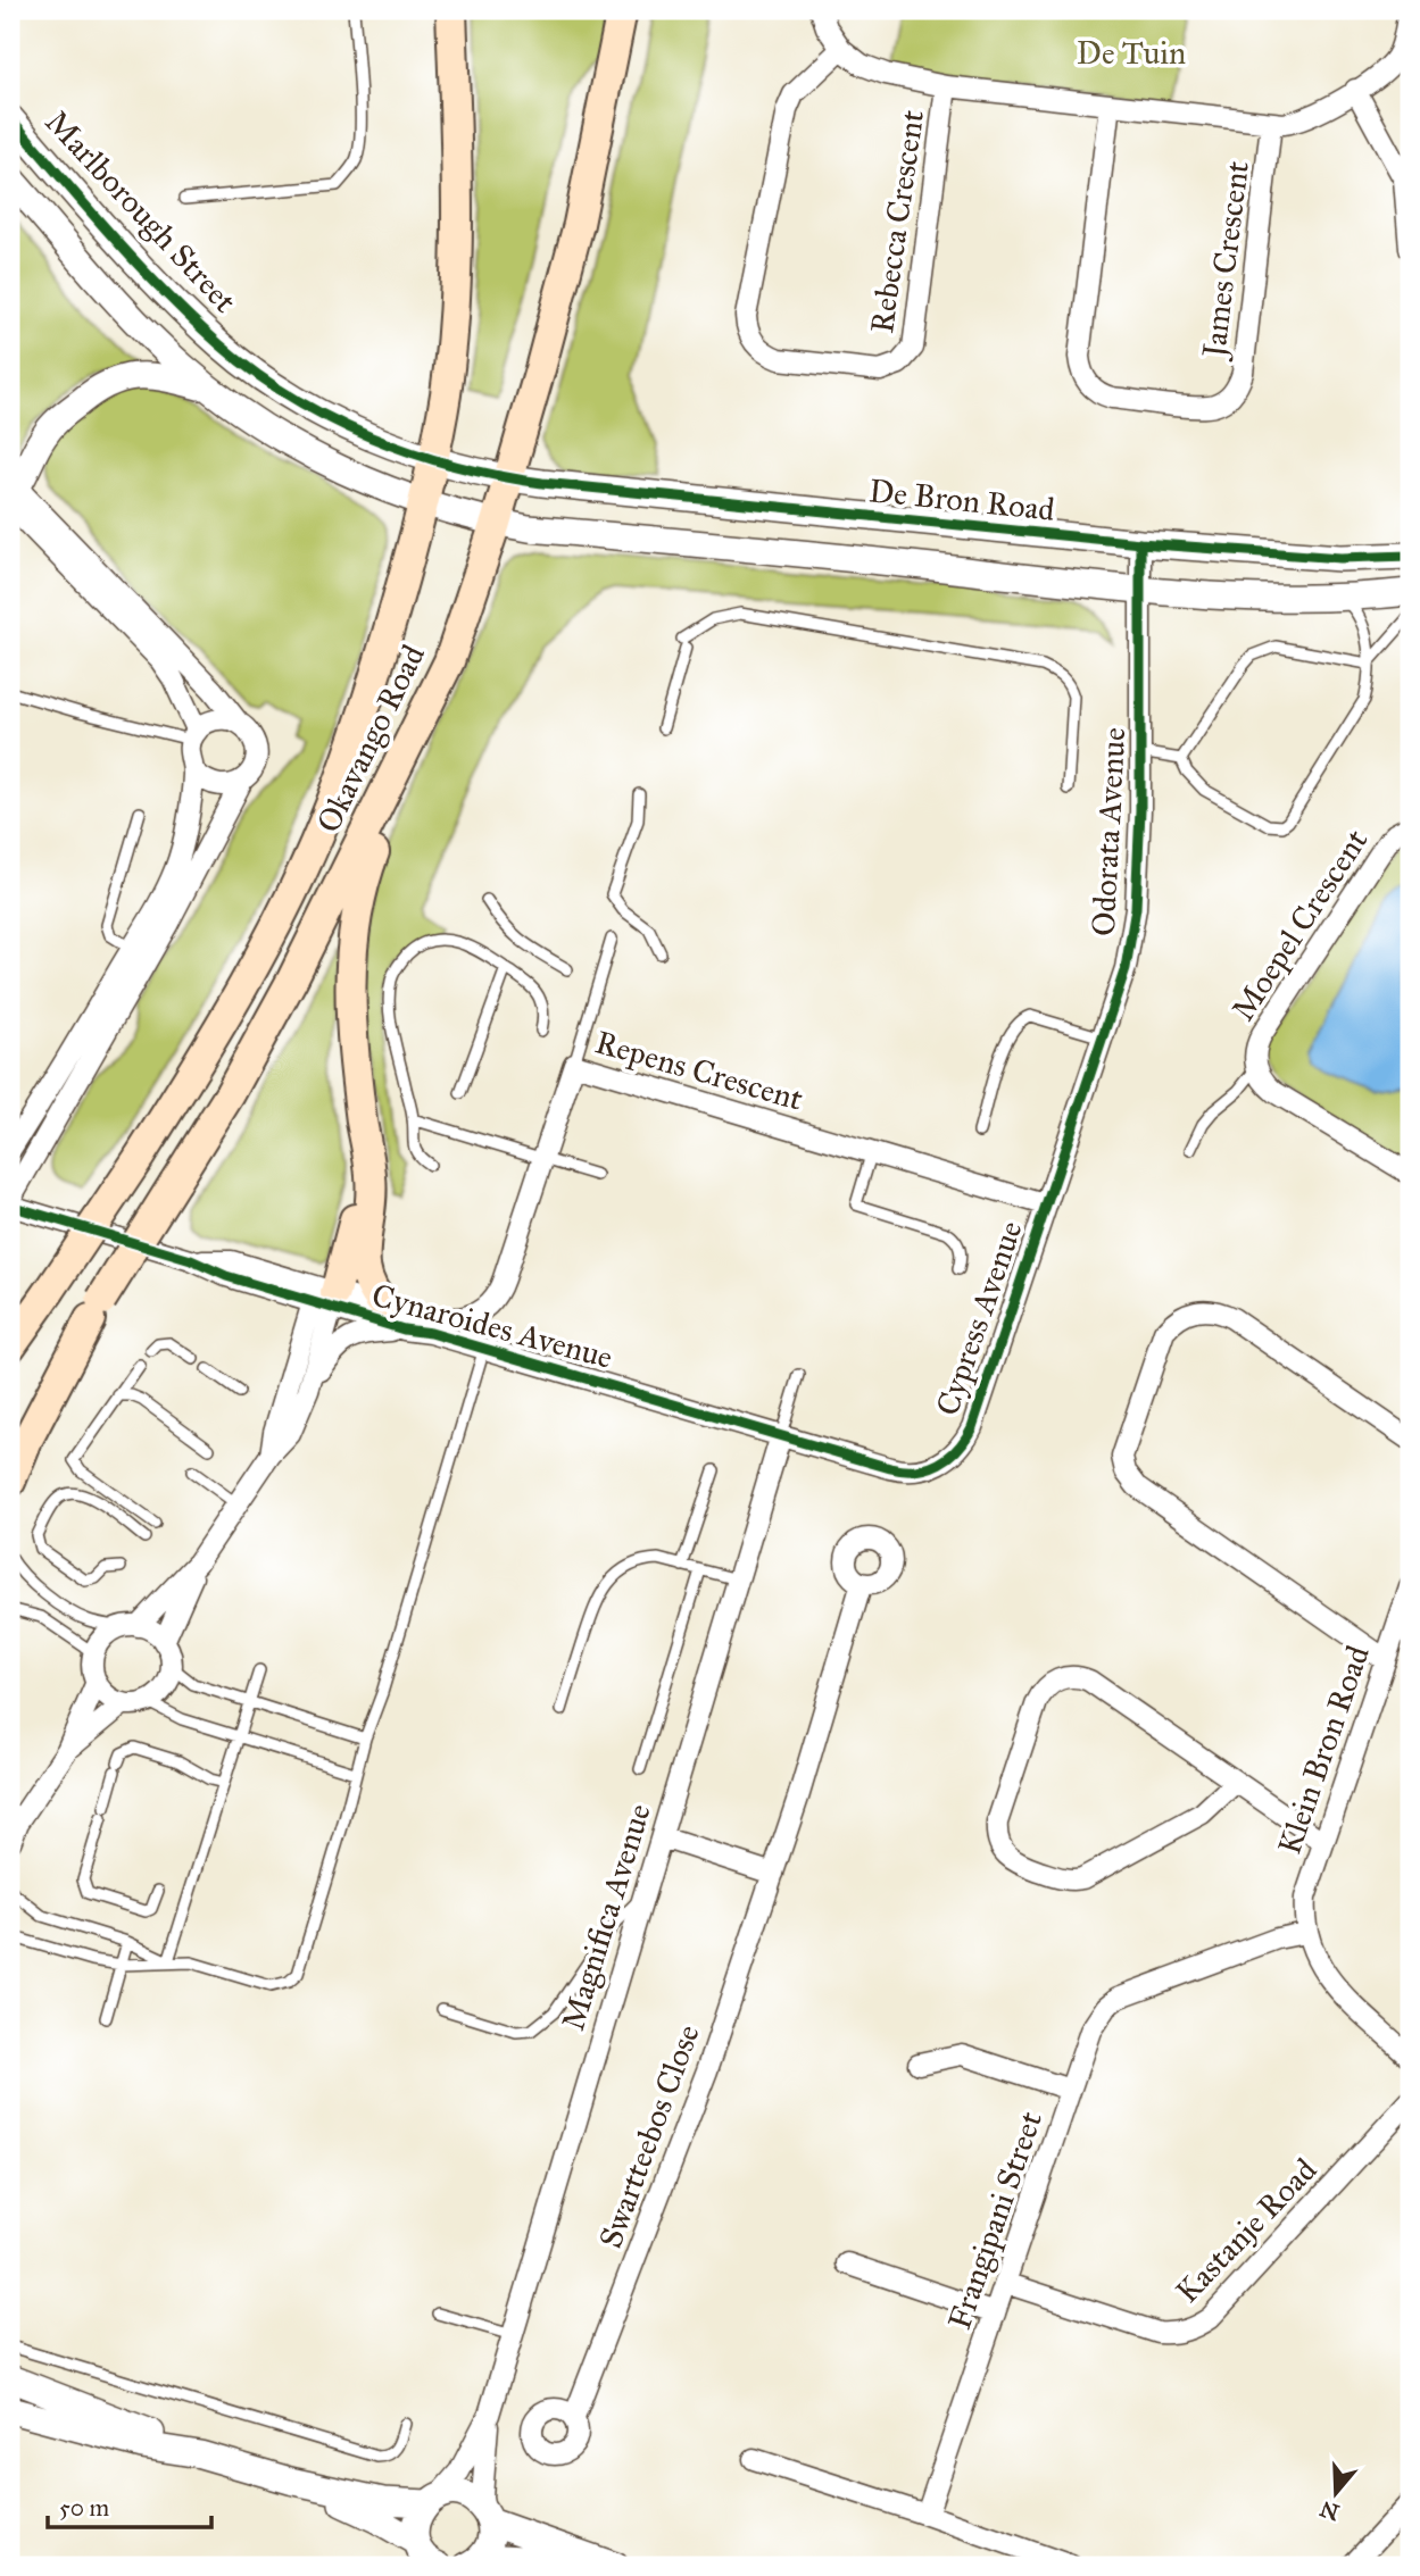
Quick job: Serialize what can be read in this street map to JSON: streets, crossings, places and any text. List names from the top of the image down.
{
  "streets": {
    "main road": ["Okavango Road"],
    "street": [
      "Marlborough Street",
      "Rebecca Crescent",
      "James Crescent",
      "De Bron Road",
      "Odorata Avenue",
      "Moepel Crescent",
      "Repens Crescent",
      "Cypress Avenue",
      "Cynaroides Avenue",
      "Klein Bron Road",
      "Magnifica Avenue",
      "Swartteebos Close",
      "Frangipani Street",
      "Kastanje Road"
    ]
  },
  "crossings": [
    ["Marlborough Street", "De Bron Road"],
    ["Marlborough Street", "Okavango Road"],
    ["De Bron Road", "Okavango Road"],
    ["De Bron Road", "Odorata Avenue"],
    ["Odorata Avenue", "Repens Crescent"],
    ["Odorata Avenue", "Cypress Avenue"],
    ["Repens Crescent", "Cypress Avenue"],
    ["Repens Crescent", "Cynaroides Avenue"],
    ["Cypress Avenue", "Cynaroides Avenue"],
    ["Cypress Avenue", "Magnifica Avenue"],
    ["Cynaroides Avenue", "Magnifica Avenue"],
    ["Klein Bron Road", "Frangipani Street"],
    ["Frangipani Street", "Kastanje Road"]
  ],
  "parks": ["De Tuin"],
  "scale_bar": "50 m",
  "north": "bottom"
}
